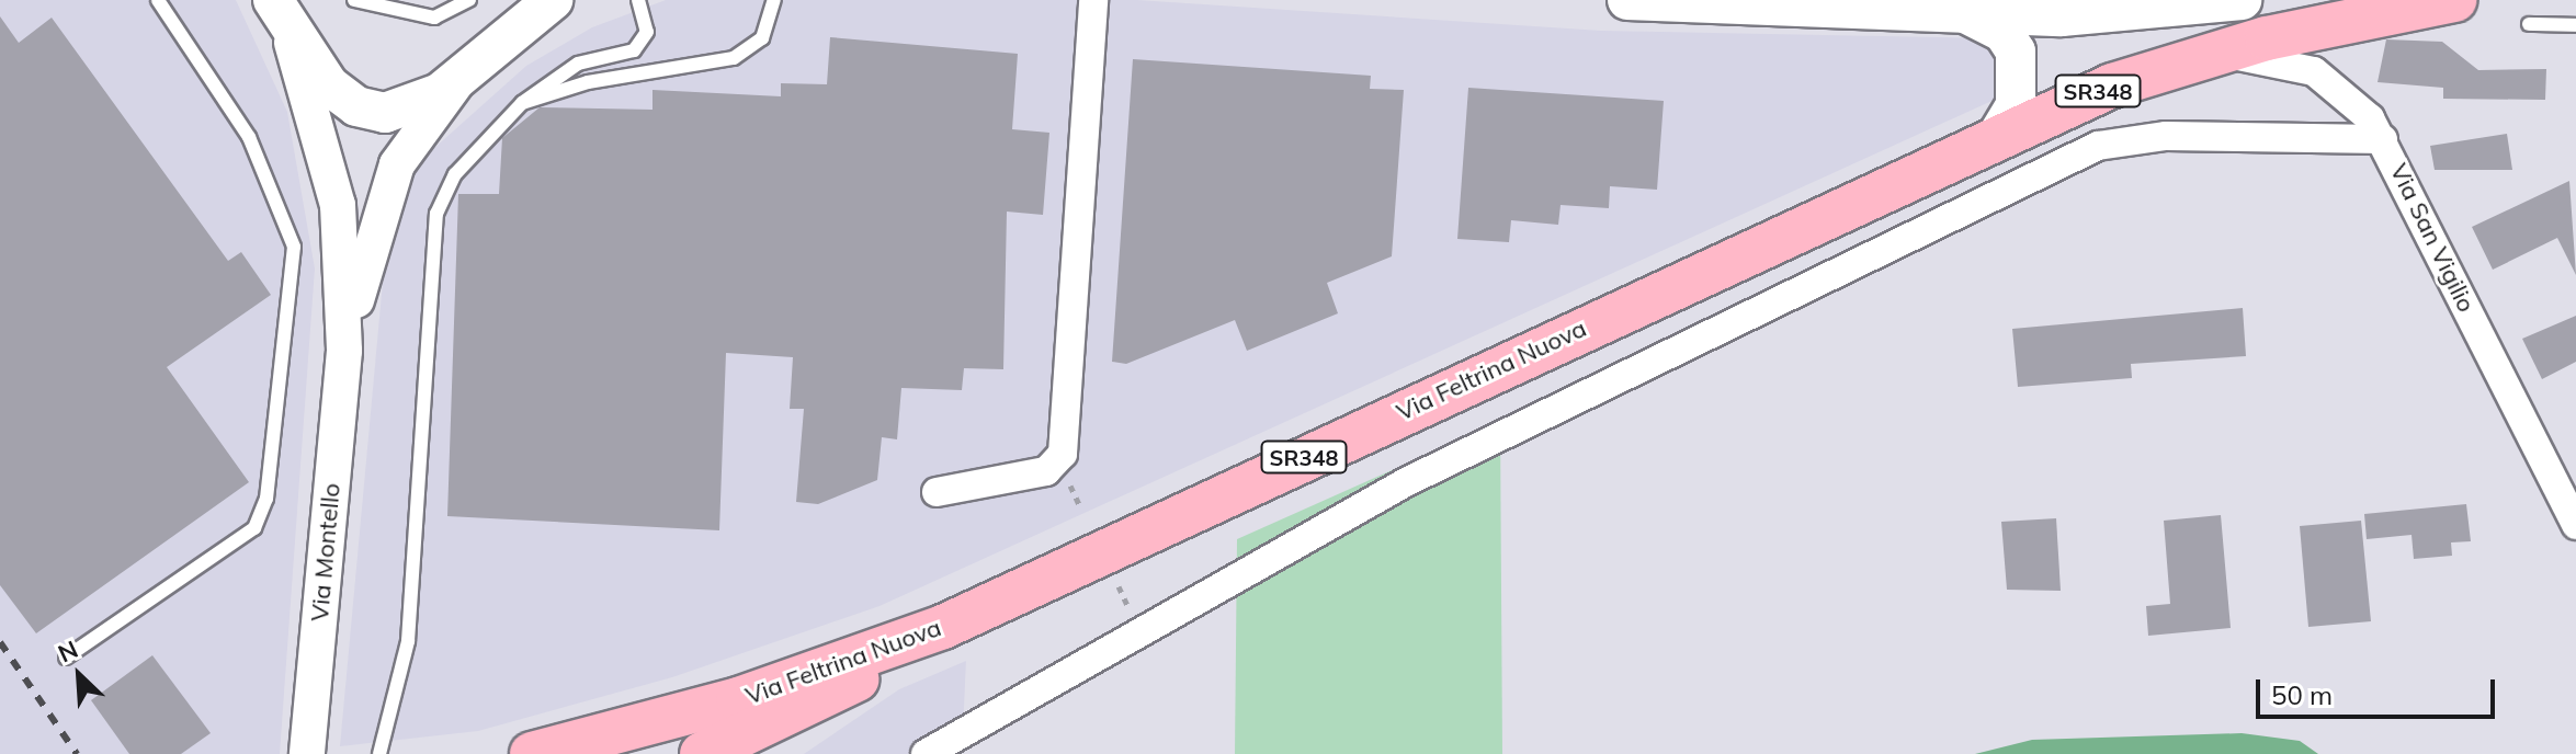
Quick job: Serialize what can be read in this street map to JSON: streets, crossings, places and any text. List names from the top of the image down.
{
  "streets": {
    "main road": ["SR348", "Via Feltrina Nuova"],
    "street": ["Via San Vigilio", "Via Montello"]
  },
  "crossings": [
    ["Via San Vigilio", "Via Feltrina Nuova"]
  ],
  "scale_bar": "50 m",
  "north": "top left"
}
